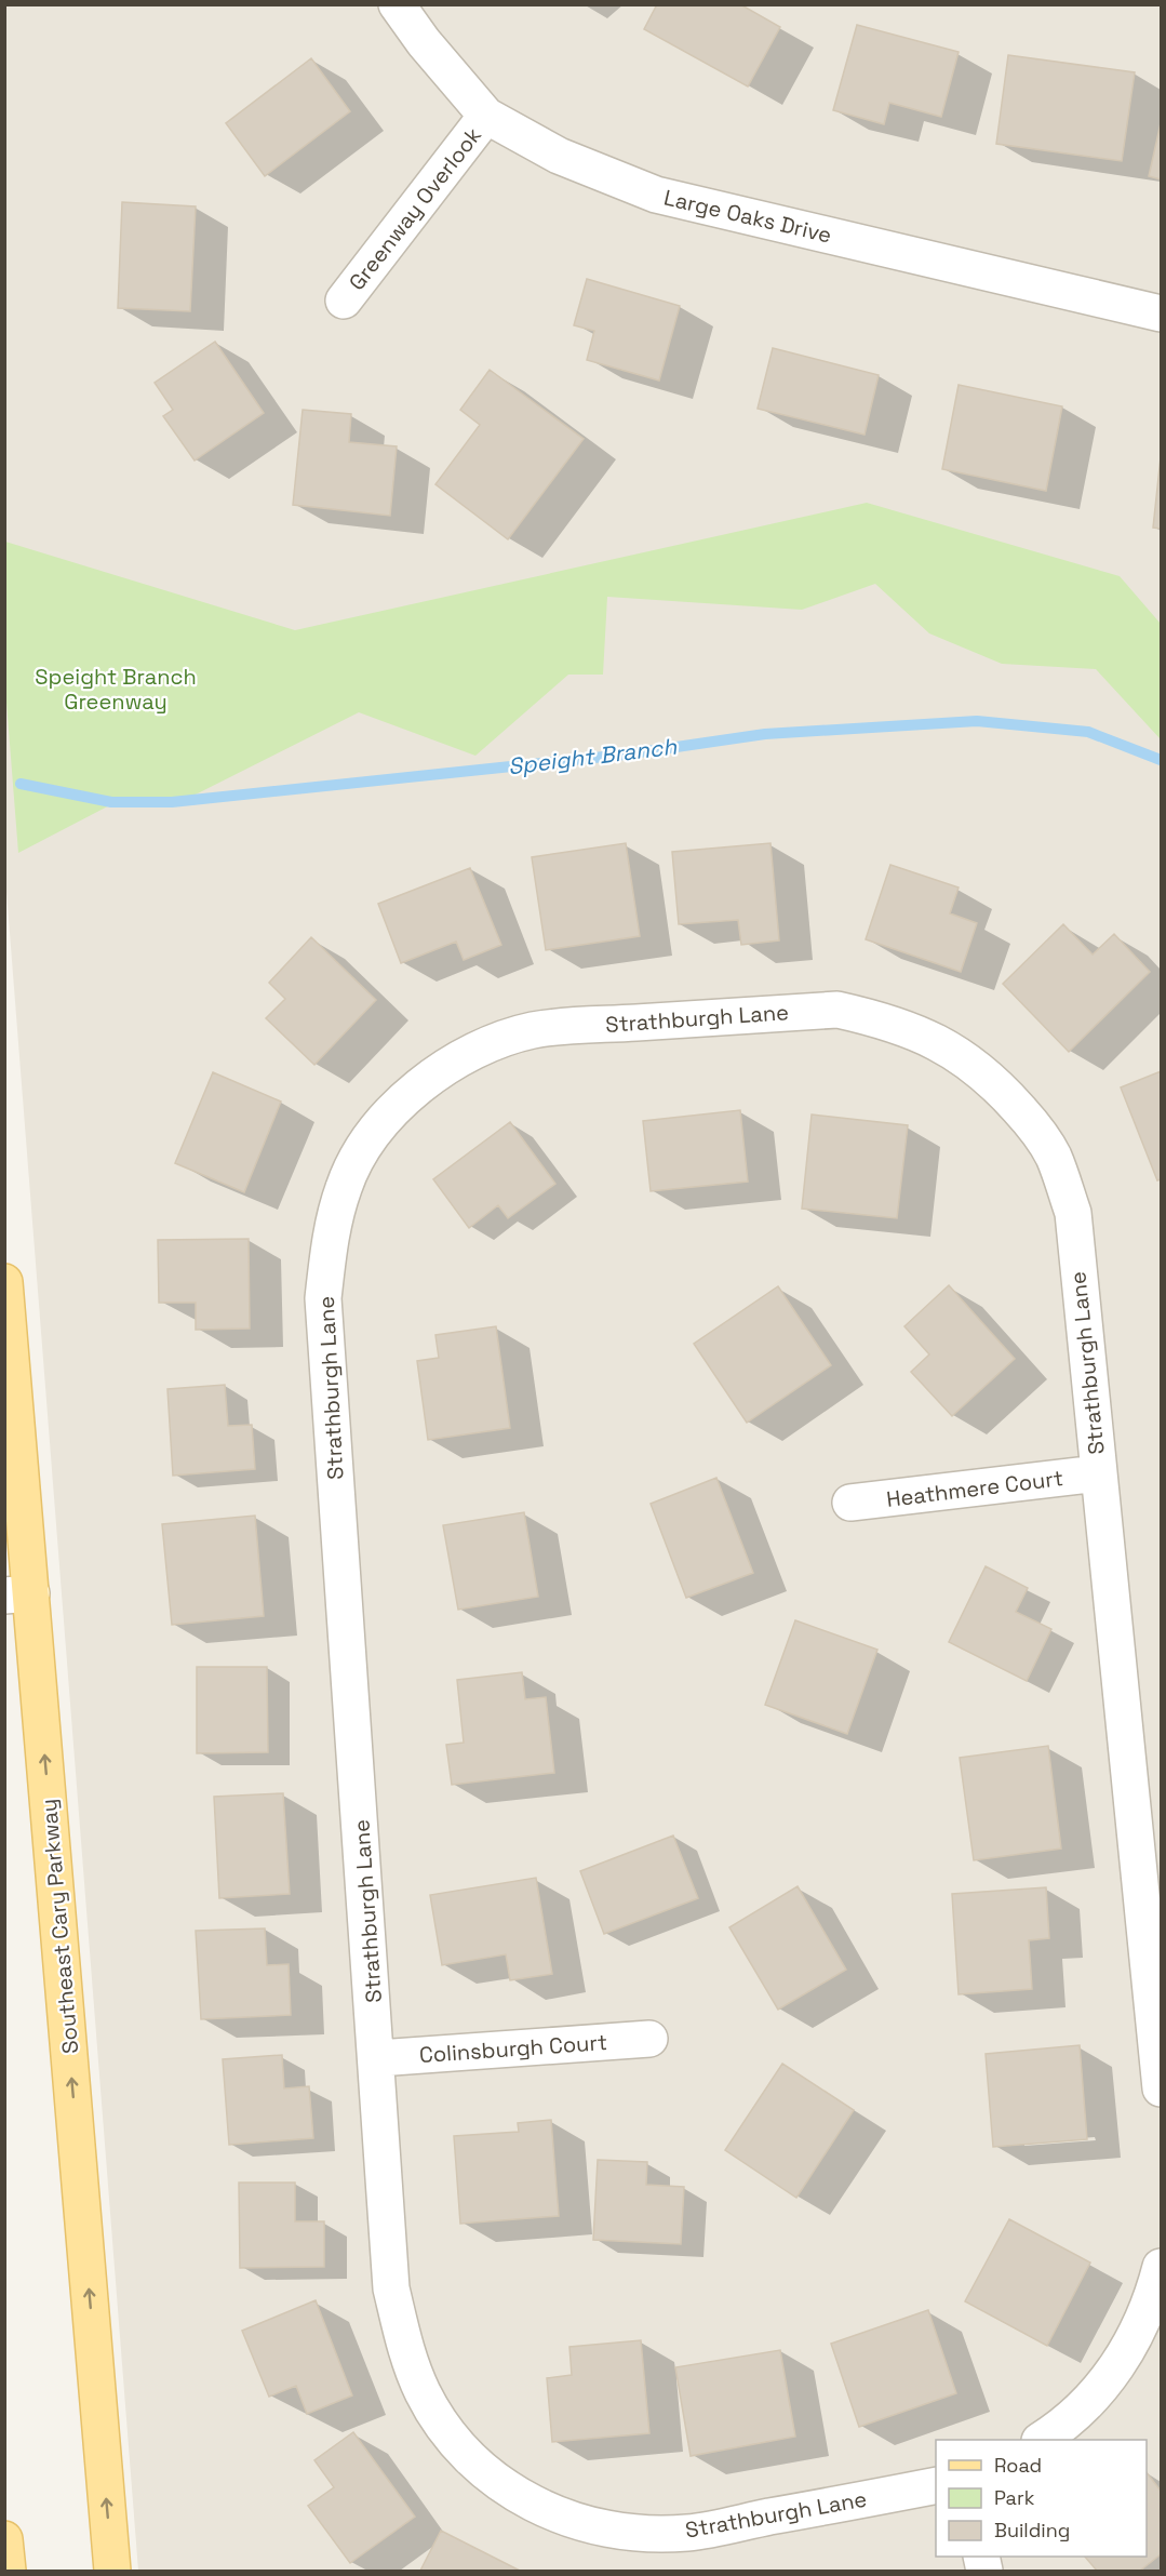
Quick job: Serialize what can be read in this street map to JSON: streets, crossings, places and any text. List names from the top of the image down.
{
  "streets": {
    "main road": ["Southeast Cary Parkway"],
    "street": [
      "Greenway Overlook",
      "Large Oaks Drive",
      "Strathburgh Lane",
      "Heathmere Court",
      "Colinsburgh Court"
    ]
  },
  "crossings": [
    ["Greenway Overlook", "Large Oaks Drive"],
    ["Strathburgh Lane", "Heathmere Court"],
    ["Strathburgh Lane", "Colinsburgh Court"]
  ],
  "one_way": ["Southeast Cary Parkway"],
  "water": ["Speight Branch"],
  "parks": ["Speight Branch Greenway"],
  "legend": ["Road", "Park", "Building"]
}
